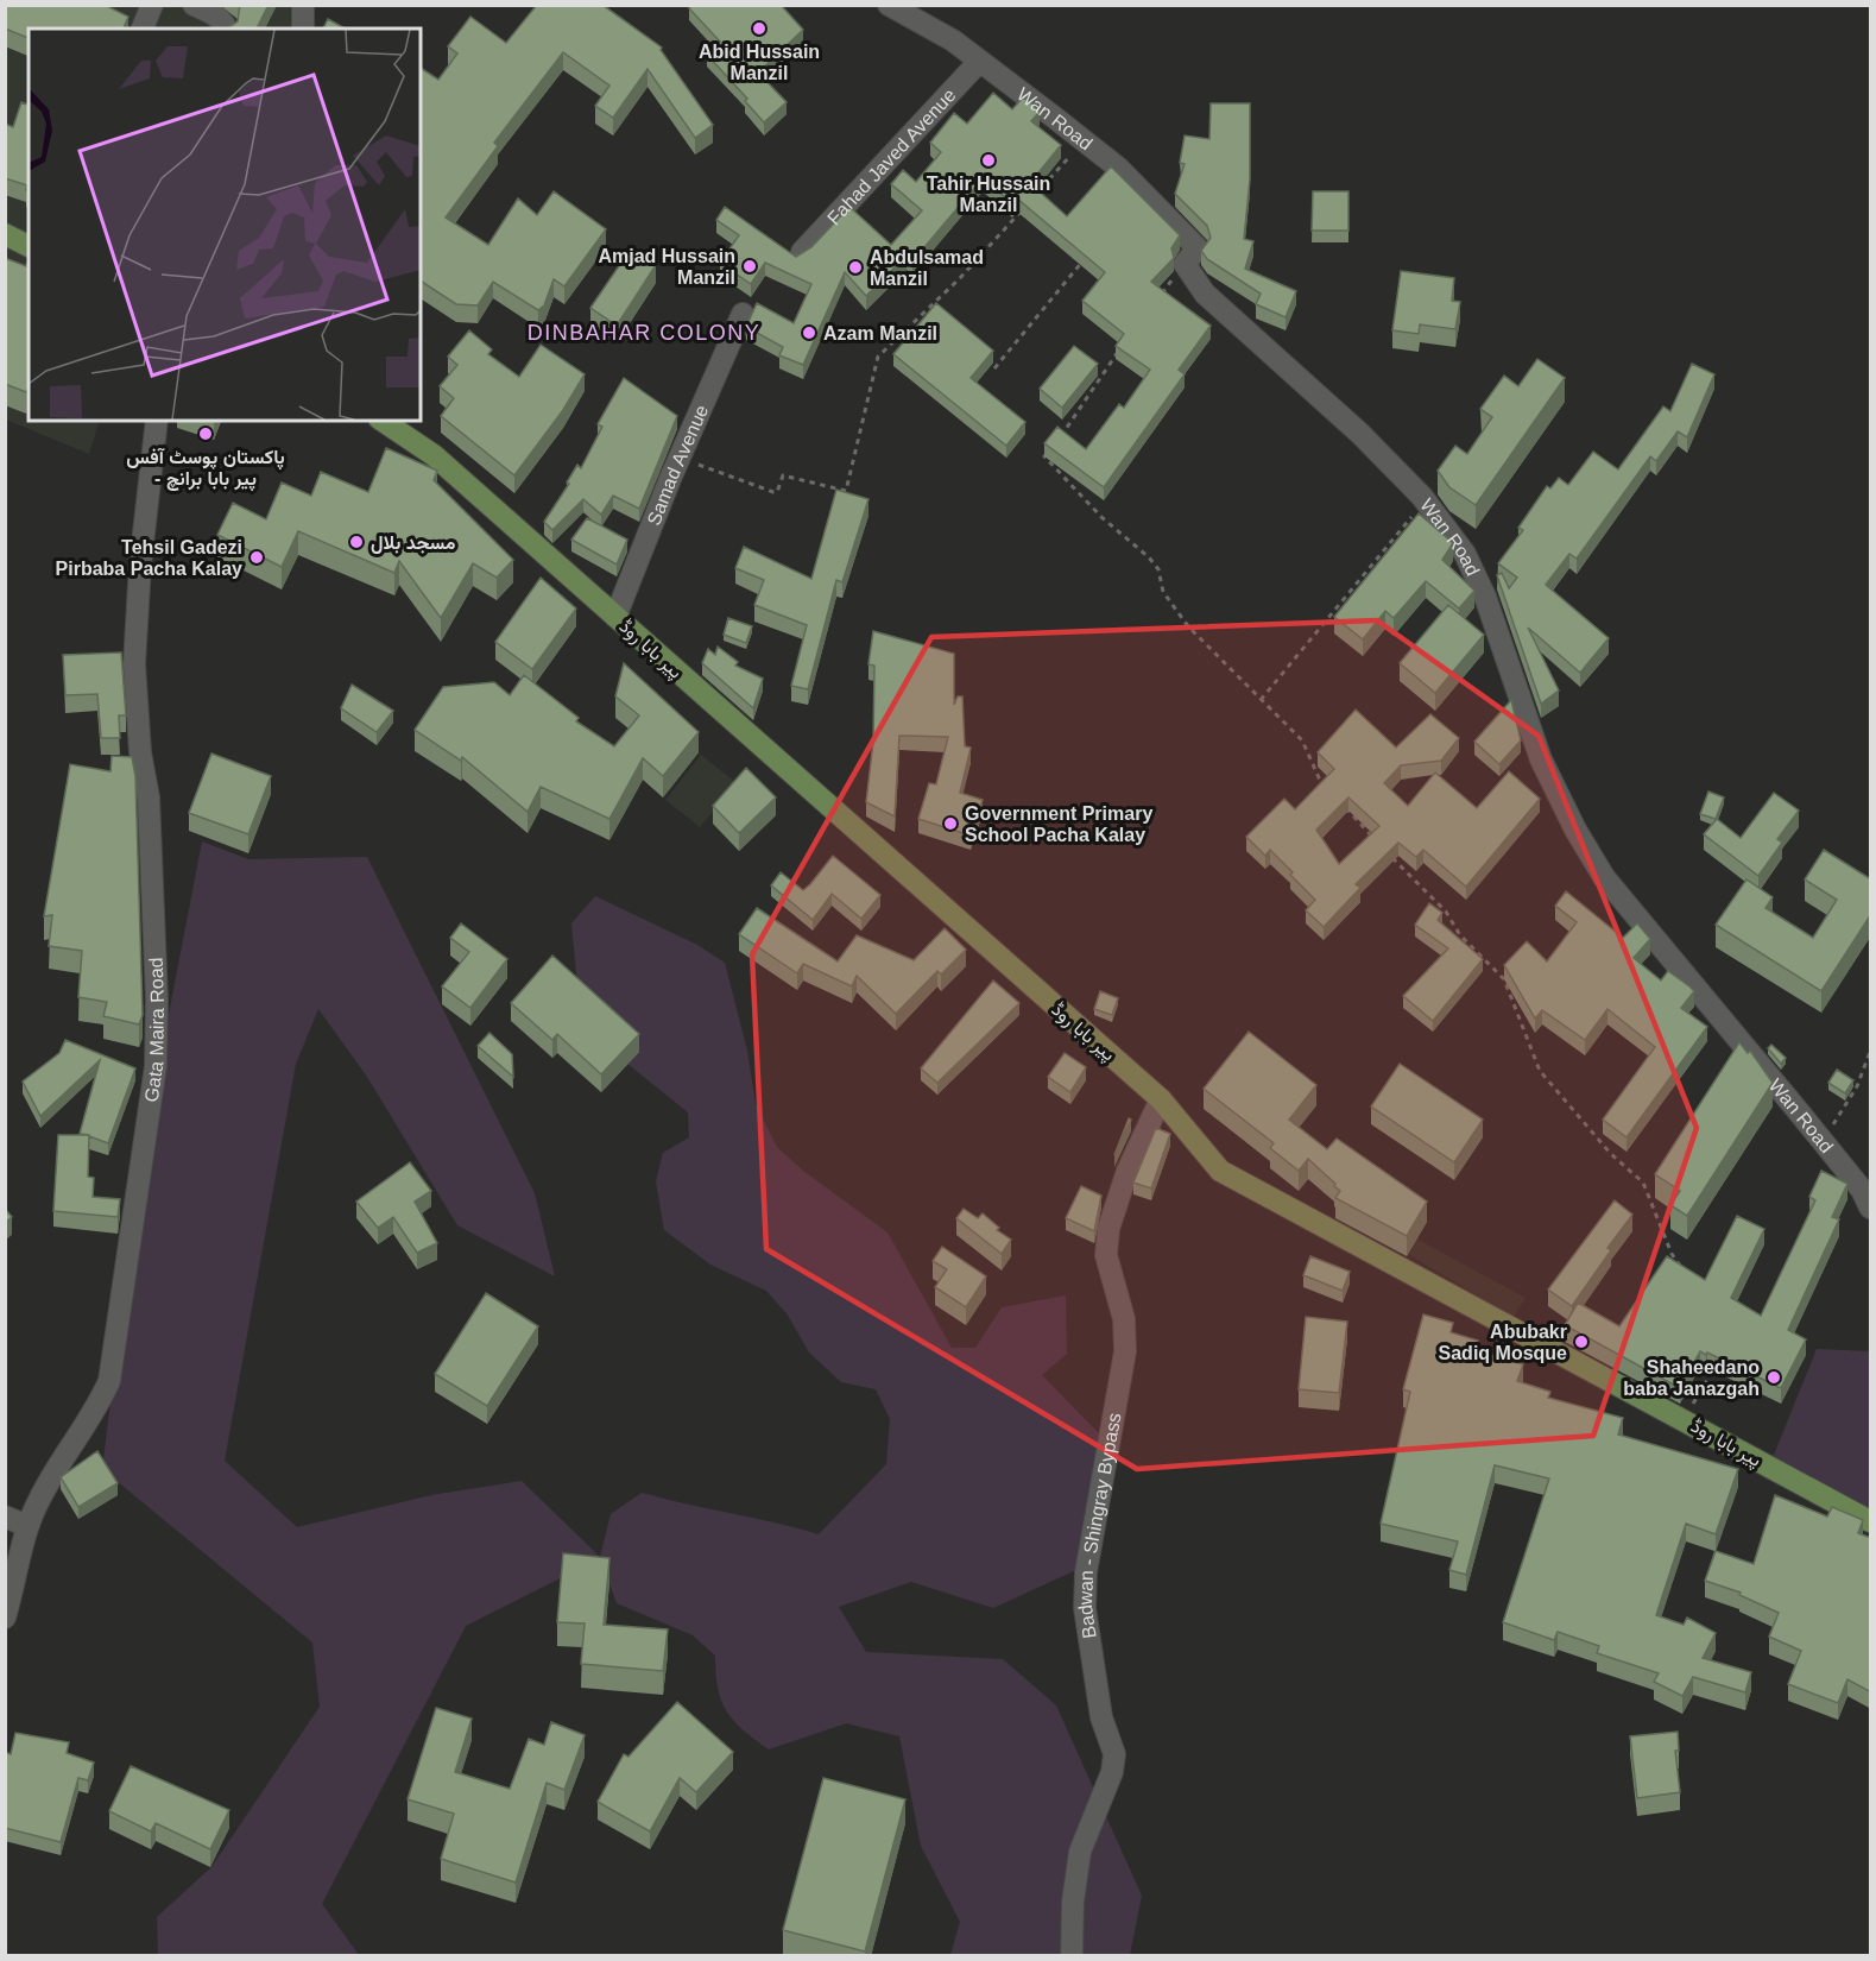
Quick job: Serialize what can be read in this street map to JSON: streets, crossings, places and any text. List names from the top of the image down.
{
  "streets": {
    "main road": ["پیر بابا روڈ"],
    "street": [
      "Wan Road",
      "Fahad Javed Avenue",
      "Samad Avenue",
      "Gata Maira Road",
      "Badwan - Shingray Bypass"
    ]
  },
  "crossings": [
    ["Wan Road", "Fahad Javed Avenue"],
    ["Samad Avenue", "پیر بابا روڈ"],
    ["پیر بابا روڈ", "Badwan - Shingray Bypass"]
  ],
  "districts": ["DINBAHAR COLONY"],
  "places": [
    "Abid Hussain Manzil",
    "Tahir Hussain Manzil",
    "Amjad Hussain Manzil",
    "Abdulsamad Manzil",
    "Azam Manzil",
    "پاکستان پوسٹ آفس - پیر بابا برانچ",
    "مسجد بلال",
    "Tehsil Gadezi Pirbaba Pacha Kalay",
    "Government Primary School Pacha Kalay",
    "Abubakr Sadiq Mosque",
    "Shaheedano baba Janazgah"
  ]
}
